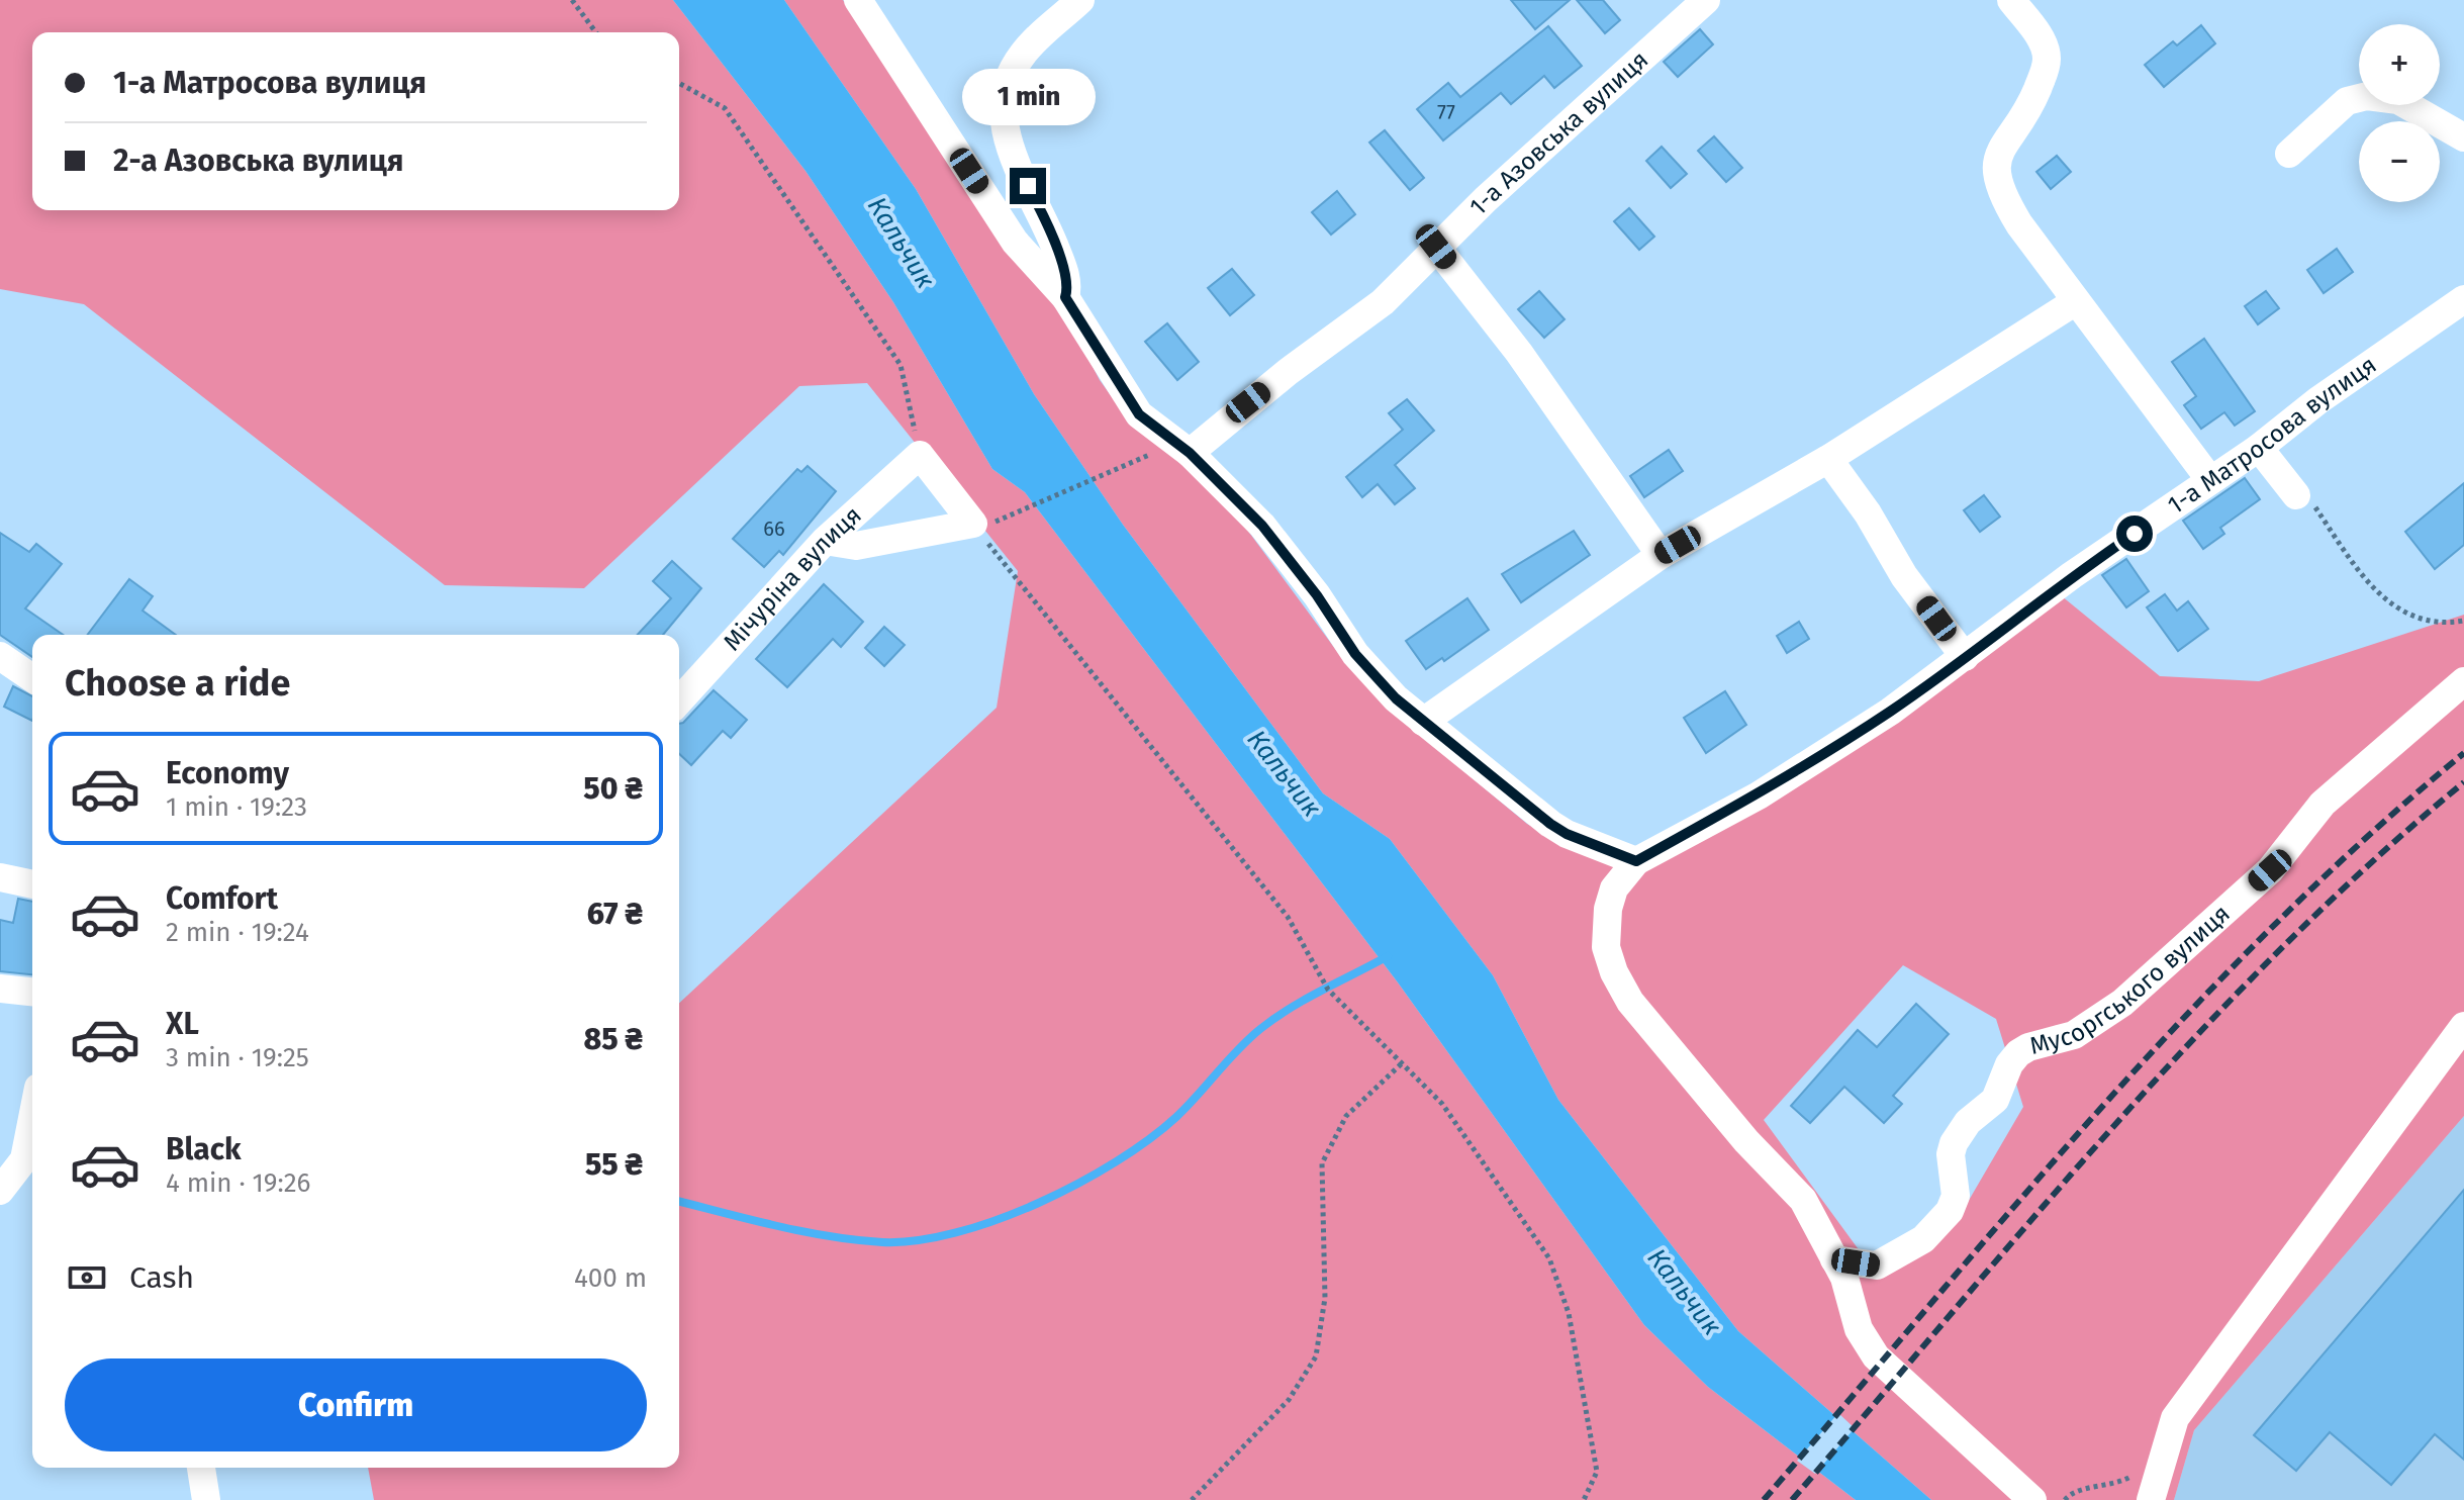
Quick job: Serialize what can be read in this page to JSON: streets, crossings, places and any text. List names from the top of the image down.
{
  "streets": {
    "street": [
      "1-а Азовська вулиця",
      "1-а Матросова вулиця",
      "Мічуріна вулиця",
      "Мусоргського вулиця"
    ]
  },
  "water": ["Кальчик"],
  "house_numbers": ["77", "66"],
  "page": {
    "map_buttons": ["+", "−"],
    "banner": ["1-а Матросова вулиця", "2-а Азовська вулиця"],
    "bubble": "1 min",
    "heading": "Choose a ride",
    "list": [
      {
        "name": "Economy",
        "note": "1 min · 19:23",
        "value": "50 ₴"
      },
      {
        "name": "Comfort",
        "note": "2 min · 19:24",
        "value": "67 ₴"
      },
      {
        "name": "XL",
        "note": "3 min · 19:25",
        "value": "85 ₴"
      },
      {
        "name": "Black",
        "note": "4 min · 19:26",
        "value": "55 ₴"
      }
    ],
    "pay": ["Cash", "400 m"],
    "buttons": "Confirm"
  }
}
